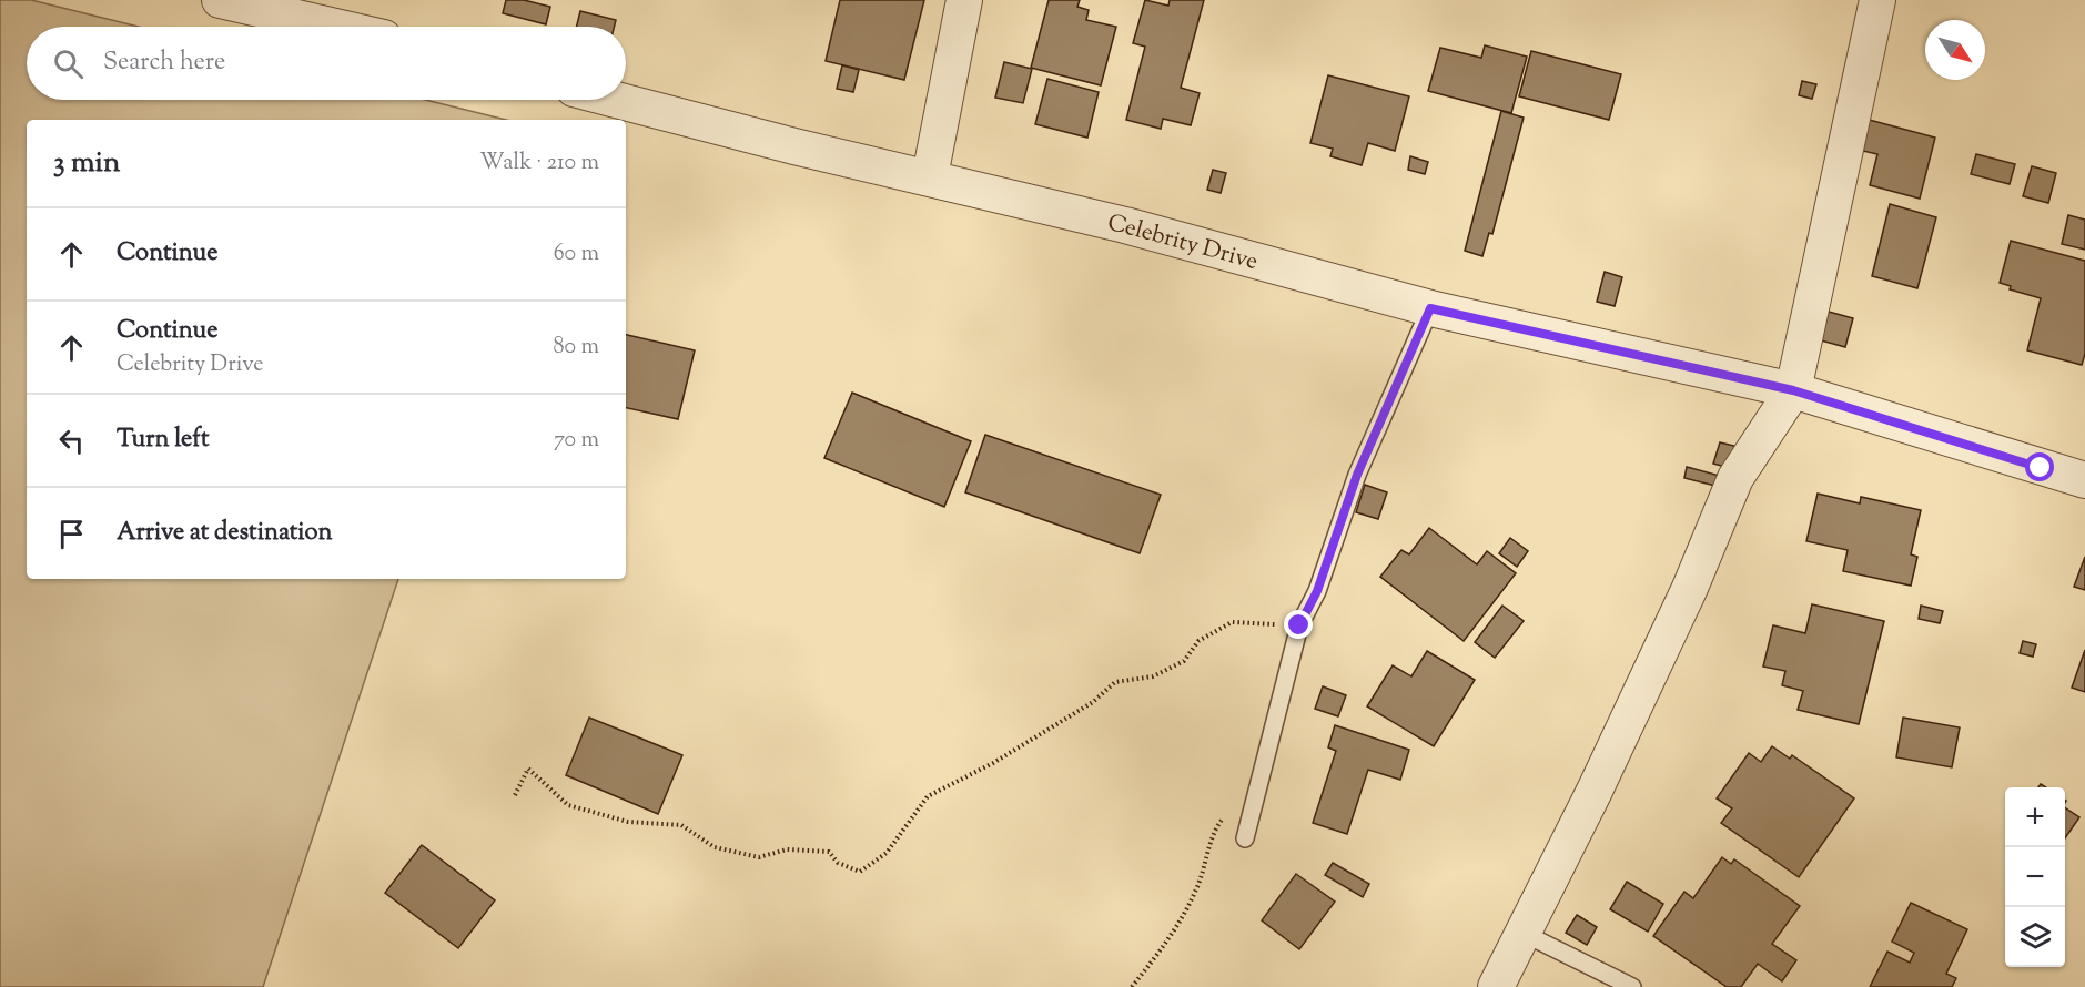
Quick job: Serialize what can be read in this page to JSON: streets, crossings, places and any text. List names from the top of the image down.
{
  "streets": {
    "street": ["Celebrity Drive"]
  },
  "north": "bottom right",
  "page": {
    "search": "Search here",
    "heading": ["3 min", "Walk · 210 m"],
    "list": [
      ["Continue", "60 m"],
      ["Continue", "Celebrity Drive", "80 m"],
      ["Turn left", "70 m"],
      "Arrive at destination"
    ],
    "map_buttons": ["+", "−"]
  }
}
